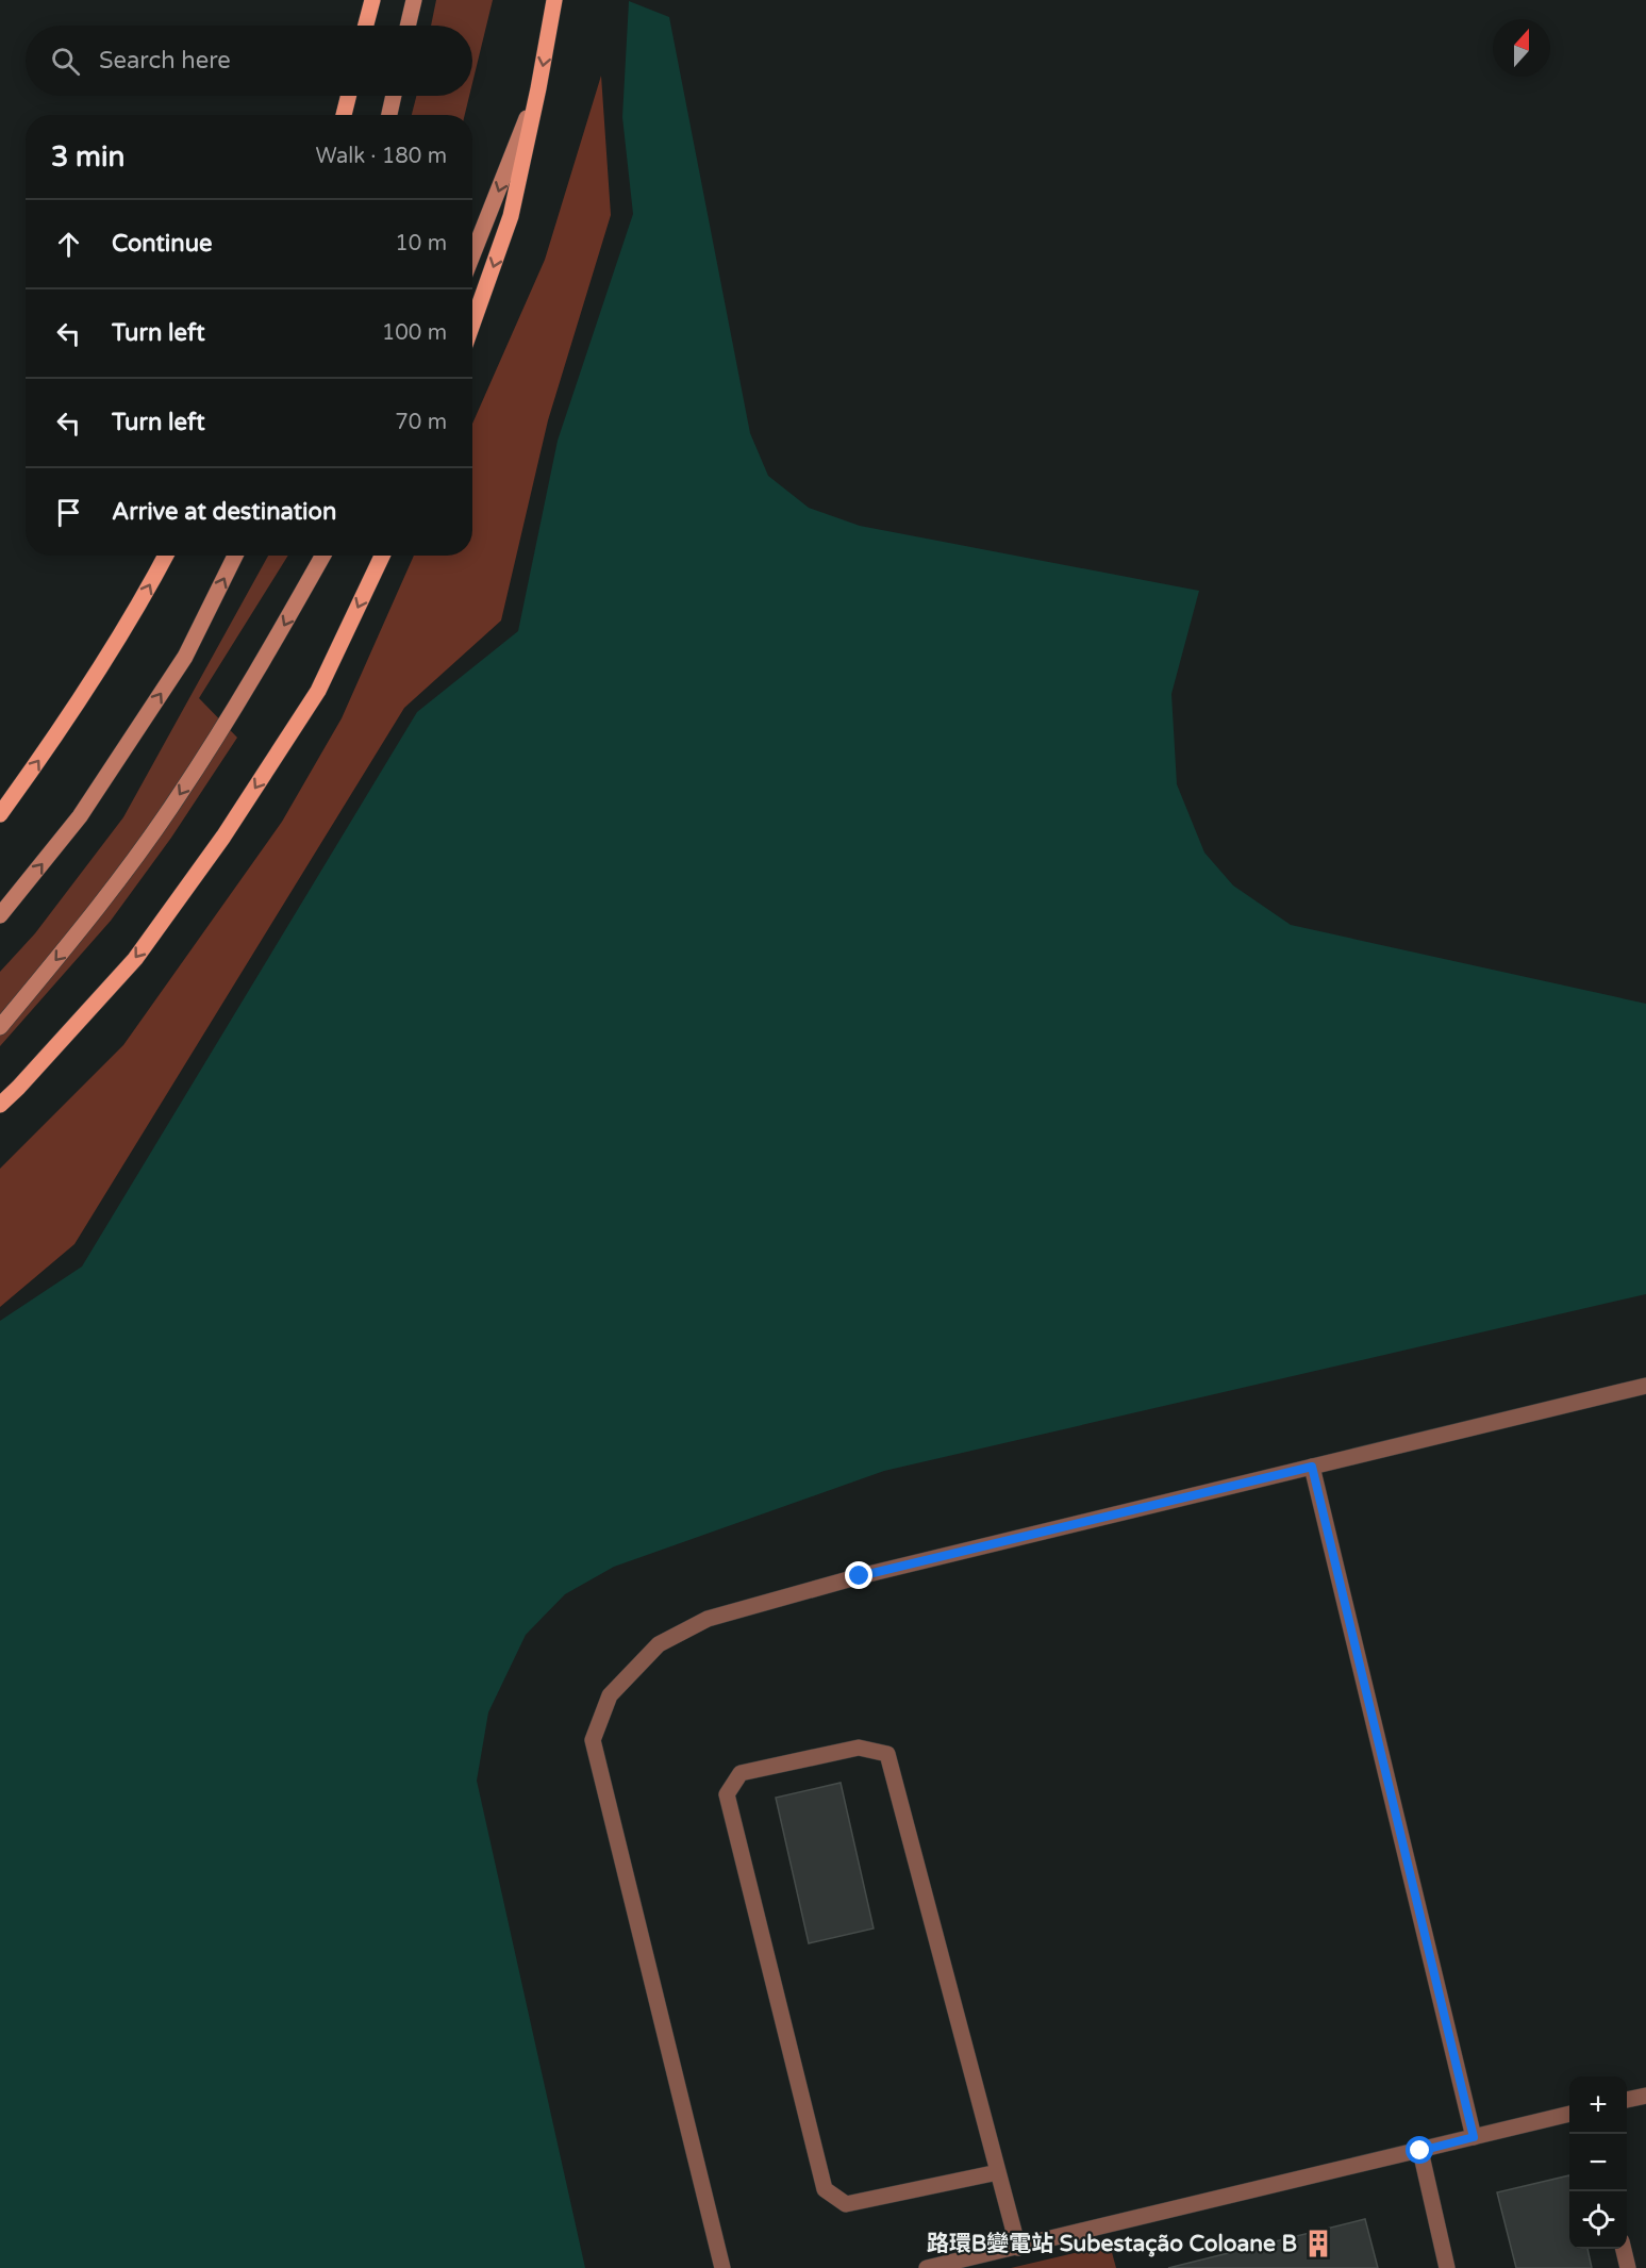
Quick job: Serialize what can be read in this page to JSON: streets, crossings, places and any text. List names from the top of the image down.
{
  "places": {
    "building": ["路環B變電站 Subestação Coloane B"]
  },
  "north": "top",
  "page": {
    "search": "Search here",
    "heading": ["3 min", "Walk · 180 m"],
    "list": [
      ["Continue", "10 m"],
      ["Turn left", "100 m"],
      ["Turn left", "70 m"],
      "Arrive at destination"
    ],
    "map_buttons": ["+", "−"]
  }
}
